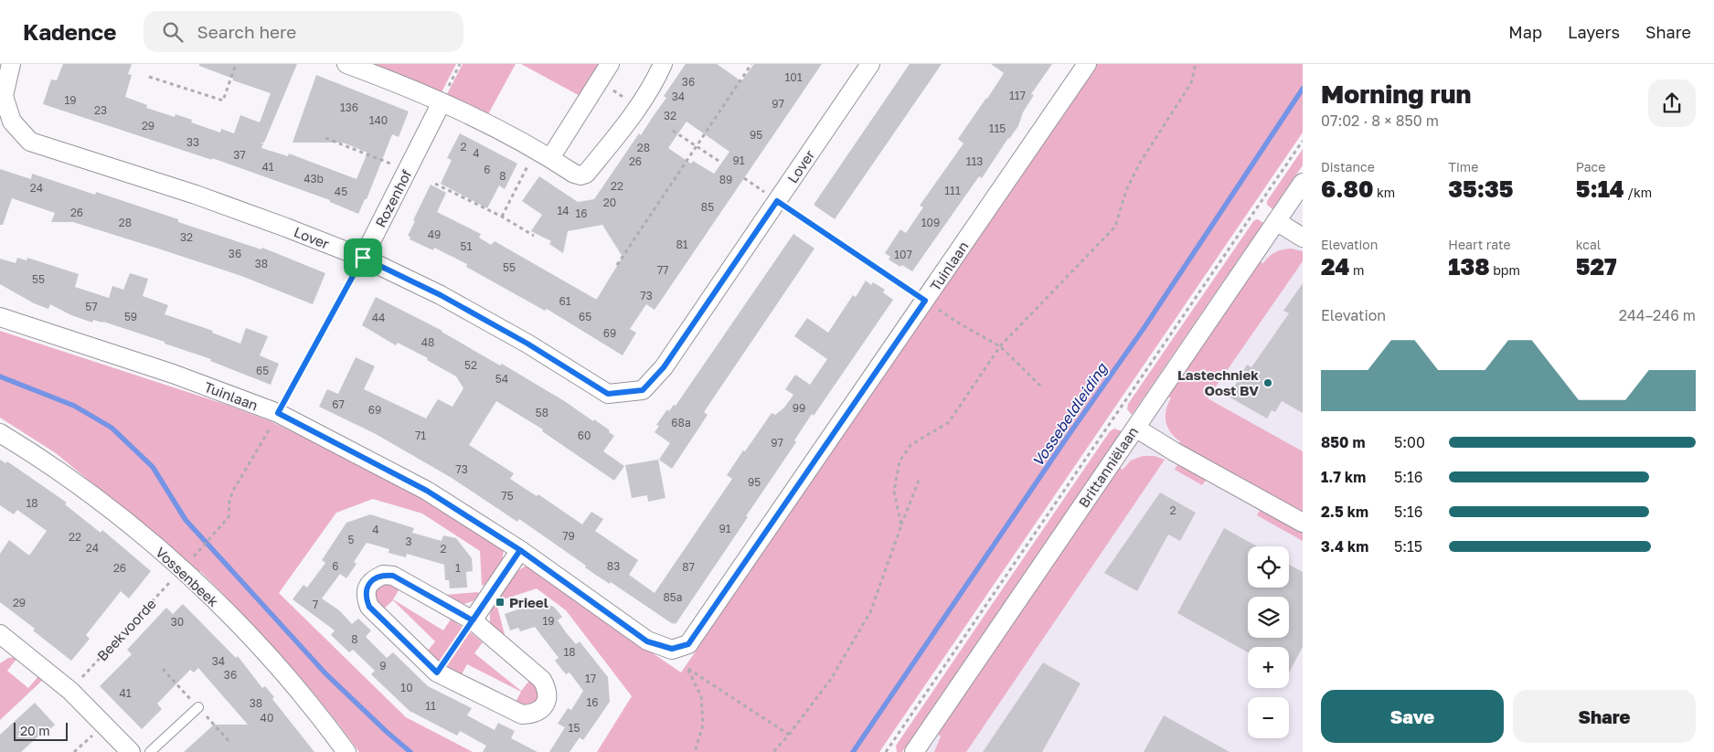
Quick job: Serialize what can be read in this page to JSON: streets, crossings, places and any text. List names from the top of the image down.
{
  "streets": {
    "street": [
      "Lover",
      "Rozenhof",
      "Tuinlaan",
      "Brittanniëlaan",
      "Vossenbeek"
    ],
    "path": ["Beekvoorde"]
  },
  "crossings": [
    ["Lover", "Rozenhof"],
    ["Vossenbeek", "Beekvoorde"]
  ],
  "water": ["Vossebeldleiding"],
  "places": {
    "other": ["Lastechniek Oost BV"],
    "transit": ["Prieel"]
  },
  "house_numbers": [
    "101",
    "36",
    "117",
    "34",
    "19",
    "97",
    "136",
    "23",
    "32",
    "140",
    "29",
    "115",
    "95",
    "33",
    "2",
    "28",
    "4",
    "37",
    "91",
    "26",
    "113",
    "41",
    "6",
    "8",
    "43b",
    "89",
    "22",
    "24",
    "111",
    "45",
    "20",
    "85",
    "14",
    "26",
    "16",
    "28",
    "109",
    "49",
    "32",
    "81",
    "51",
    "36",
    "107",
    "38",
    "55",
    "77",
    "55",
    "73",
    "61",
    "57",
    "59",
    "65",
    "44",
    "69",
    "48",
    "52",
    "65",
    "54",
    "67",
    "99",
    "69",
    "58",
    "68a",
    "71",
    "60",
    "97",
    "73",
    "95",
    "75",
    "18",
    "2",
    "91",
    "4",
    "79",
    "22",
    "5",
    "3",
    "24",
    "2",
    "6",
    "83",
    "87",
    "26",
    "1",
    "85a",
    "29",
    "7",
    "19",
    "30",
    "8",
    "18",
    "34",
    "9",
    "36",
    "17",
    "10",
    "41",
    "16",
    "38",
    "11",
    "40",
    "15"
  ],
  "scale_bar": "20 m",
  "page": {
    "header": "Kadence",
    "search": "Search here",
    "nav": ["Map", "Layers", "Share"],
    "heading": ["Morning run", "07:02 · 8 × 850 m"],
    "stats": [
      ["Distance", "6.80 km"],
      ["Time", "35:35"],
      ["Pace", "5:14 /km"],
      ["Elevation", "24 m"],
      ["Heart rate", "138 bpm"],
      ["kcal", "527"]
    ],
    "chart": ["Elevation", "244–246 m"],
    "list": [
      {
        "name": "850 m",
        "note": "5:00"
      },
      {
        "name": "1.7 km",
        "note": "5:16"
      },
      {
        "name": "2.5 km",
        "note": "5:16"
      },
      {
        "name": "3.4 km",
        "note": "5:15"
      }
    ],
    "map_buttons": ["+", "−"],
    "buttons": ["Save", "Share"],
    "scale": "20 m"
  }
}
